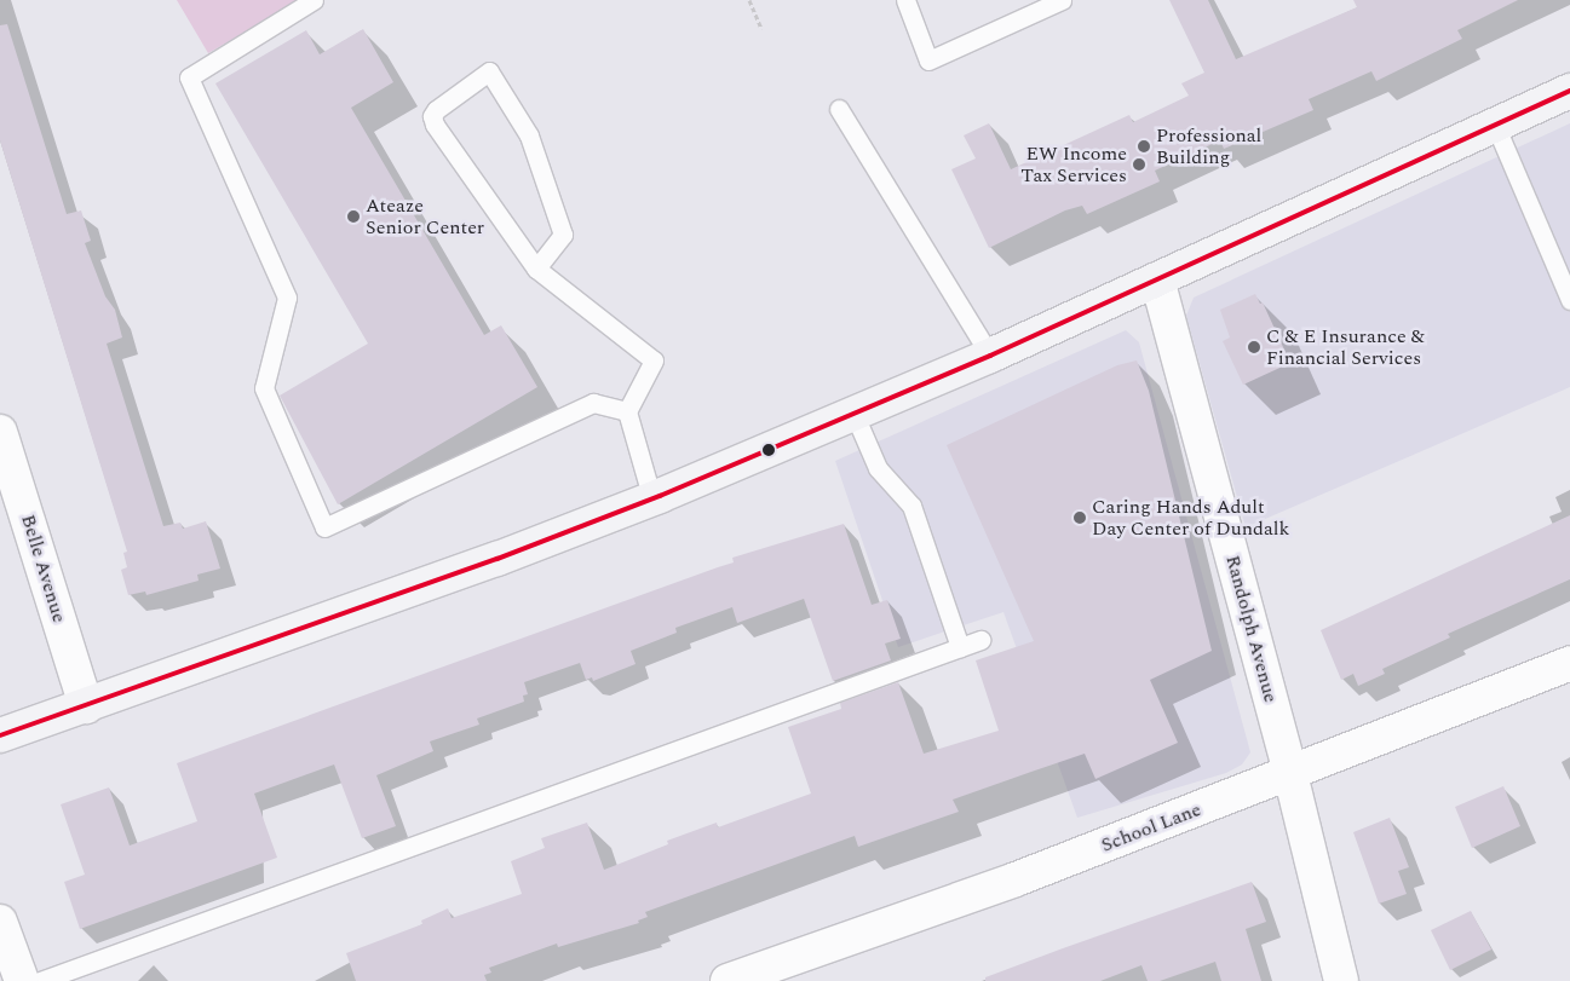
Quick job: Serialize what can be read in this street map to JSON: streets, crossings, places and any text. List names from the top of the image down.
{
  "streets": {
    "street": ["Belle Avenue", "Randolph Avenue", "School Lane"]
  },
  "crossings": [
    ["Randolph Avenue", "School Lane"]
  ],
  "places": [
    "Professional Building",
    "EW Income Tax Services",
    "Ateaze Senior Center",
    "C & E Insurance & Financial Services",
    "Caring Hands Adult Day Center of Dundalk"
  ]
}
